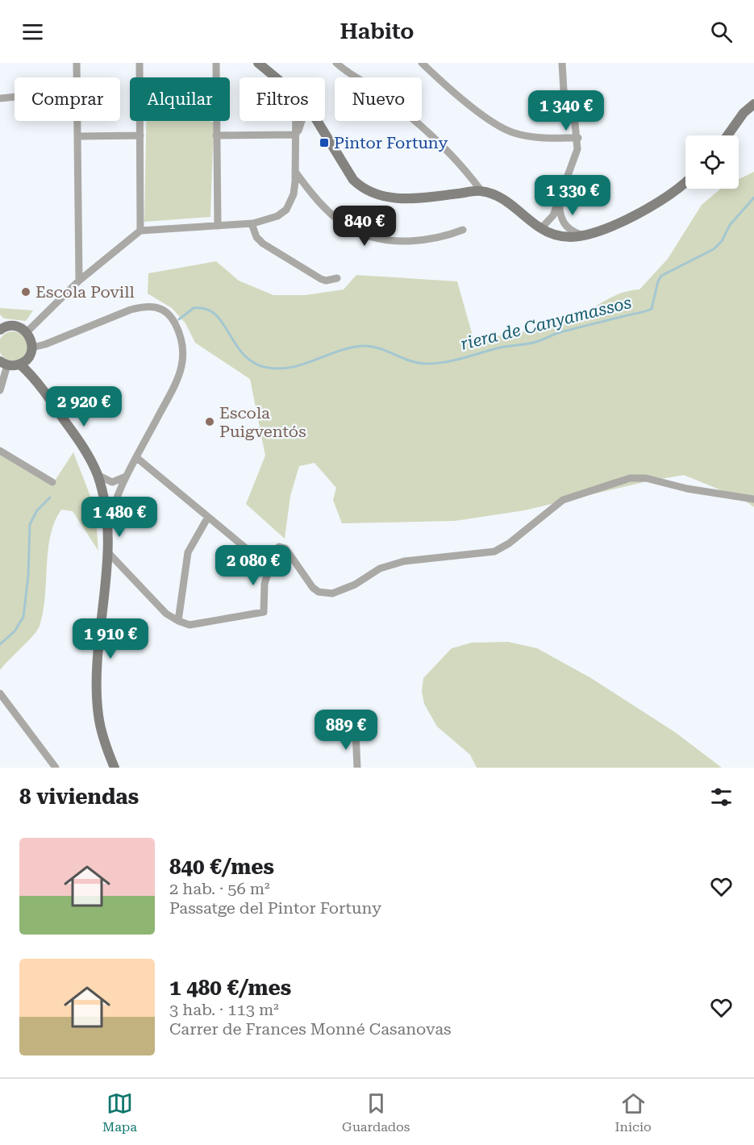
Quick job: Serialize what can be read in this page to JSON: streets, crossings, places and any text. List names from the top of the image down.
{
  "water": ["riera de Canyamassos"],
  "places": {
    "transit": ["Pintor Fortuny"],
    "other": ["Escola Povill", "Escola Puigventós"]
  },
  "page": {
    "header": "Habito",
    "chip": [
      "Comprar",
      "Alquilar",
      "Filtros",
      "Nuevo"
    ],
    "price": [
      "1 340 €",
      "1 330 €",
      "840 €",
      "2 920 €",
      "1 480 €",
      "2 080 €",
      "1 910 €",
      "889 €"
    ],
    "heading": "8 viviendas",
    "list": [
      {
        "name": "840 €/mes",
        "note": "2 hab. · 56 m² · Passatge del Pintor Fortuny"
      },
      {
        "name": "1 480 €/mes",
        "note": "3 hab. · 113 m² · Carrer de Frances Monné Casanovas"
      }
    ],
    "tabs": ["Mapa", "Guardados", "Inicio"]
  }
}
